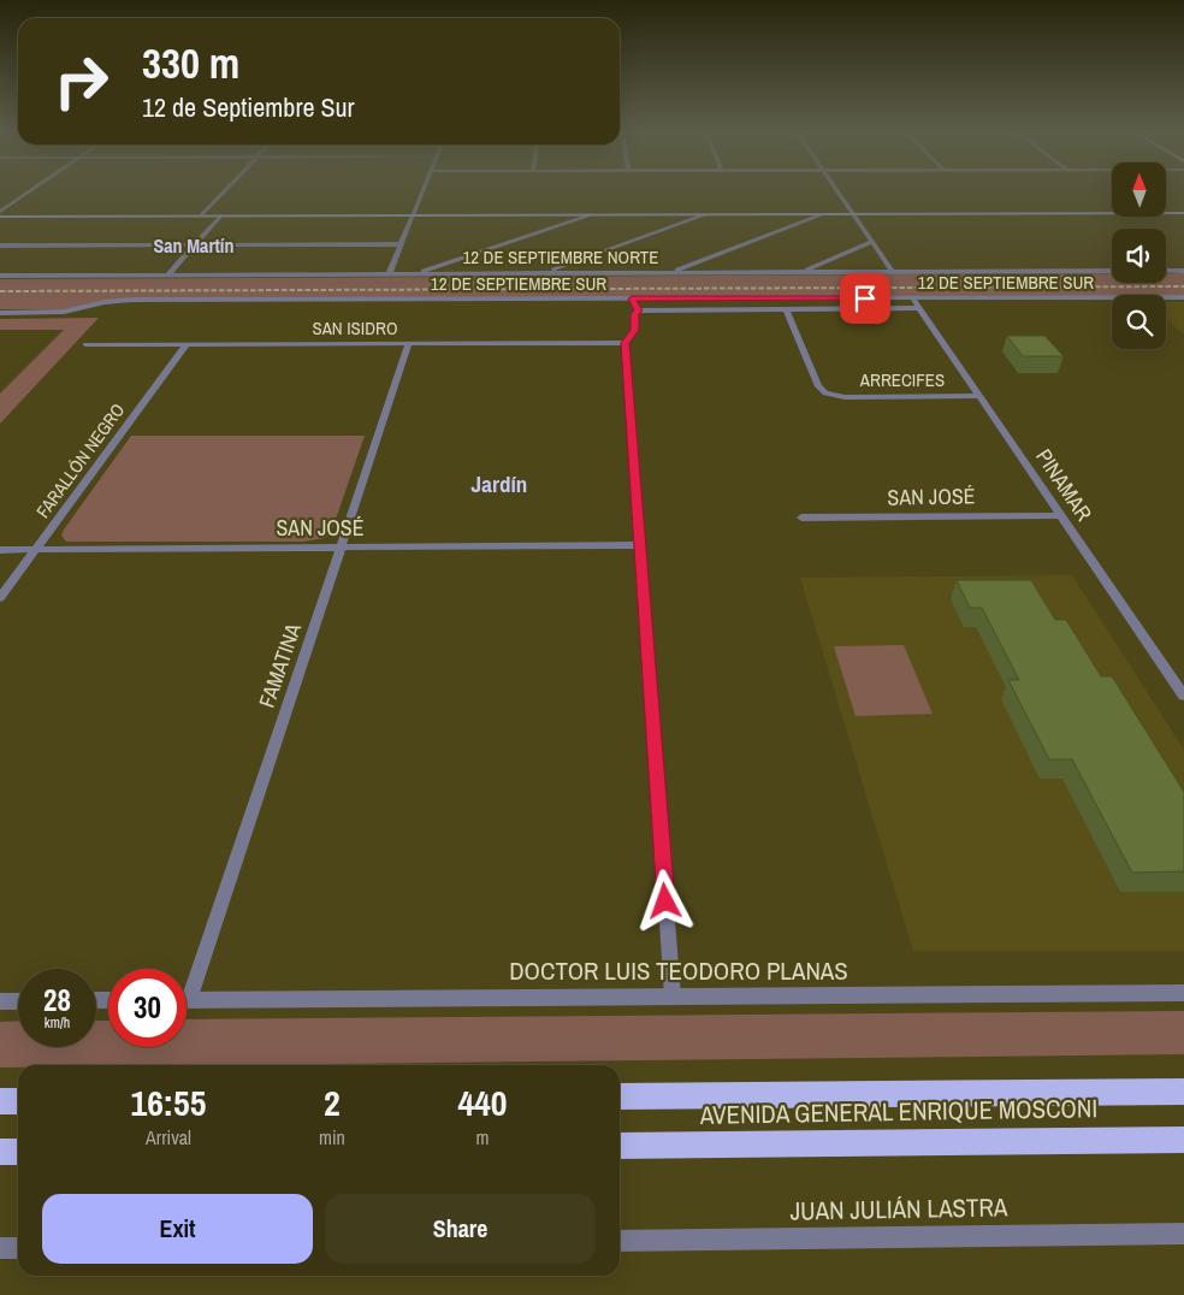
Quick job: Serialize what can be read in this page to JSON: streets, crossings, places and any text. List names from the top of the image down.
{
  "streets": {
    "highway": ["AVENIDA GENERAL ENRIQUE MOSCONI"],
    "street": [
      "12 DE SEPTIEMBRE NORTE",
      "12 DE SEPTIEMBRE SUR",
      "SAN ISIDRO",
      "ARRECIFES",
      "FARALLÓN NEGRO",
      "PINAMAR",
      "SAN JOSÉ",
      "FAMATINA",
      "DOCTOR LUIS TEODORO PLANAS",
      "JUAN JULIÁN LASTRA"
    ]
  },
  "crossings": [
    ["12 DE SEPTIEMBRE SUR", "PINAMAR"],
    ["SAN ISIDRO", "FARALLÓN NEGRO"],
    ["SAN ISIDRO", "FAMATINA"],
    ["ARRECIFES", "PINAMAR"],
    ["FARALLÓN NEGRO", "SAN JOSÉ"],
    ["PINAMAR", "SAN JOSÉ"],
    ["SAN JOSÉ", "FAMATINA"]
  ],
  "districts": ["San Martín", "Jardín"],
  "north": "top",
  "page": {
    "turn": ["330 m", "12 de Septiembre Sur"],
    "speed": "28 km/h",
    "limit": "30",
    "eta": [
      "16:55",
      "Arrival",
      "2",
      "min",
      "440",
      "m"
    ],
    "buttons": ["Exit", "Share"]
  }
}
